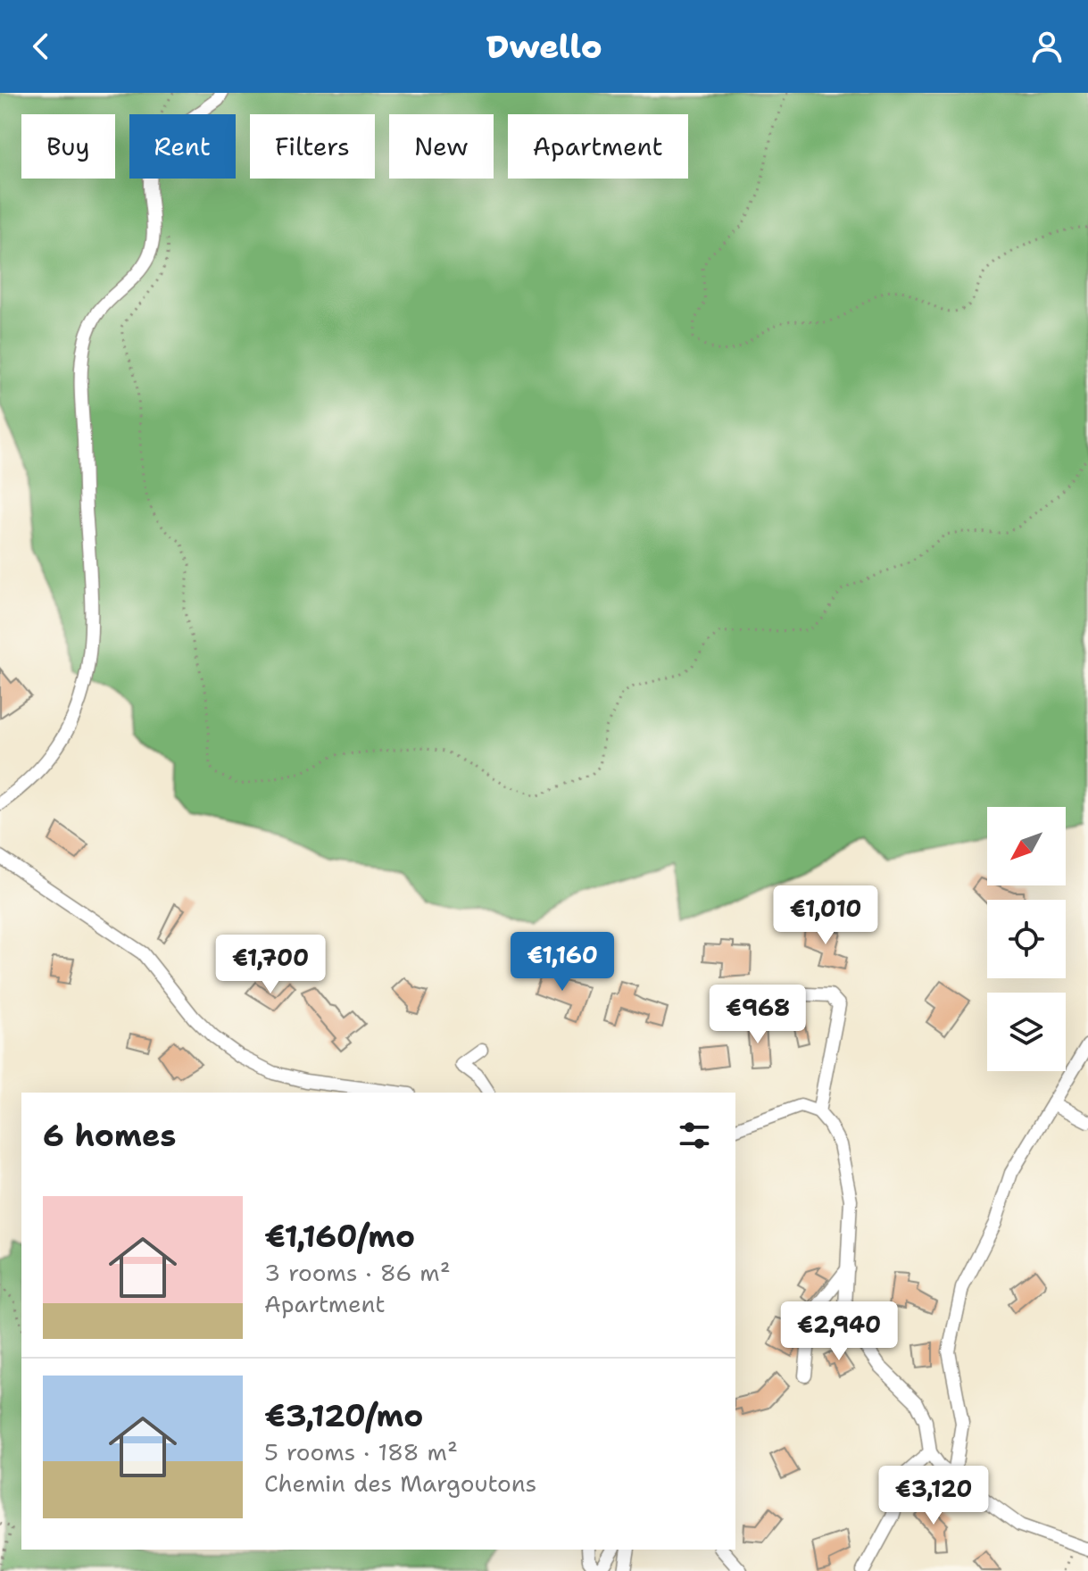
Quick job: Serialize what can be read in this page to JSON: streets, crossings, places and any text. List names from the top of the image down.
{
  "north": "bottom left",
  "page": {
    "header": "Dwello",
    "chip": [
      "Buy",
      "Rent",
      "Filters",
      "New",
      "Apartment"
    ],
    "price": [
      "€1,010",
      "€1,160",
      "€1,700",
      "€968",
      "€2,940",
      "€3,120"
    ],
    "heading": "6 homes",
    "list": [
      {
        "name": "€1,160/mo",
        "note": "3 rooms · 86 m² · Apartment"
      },
      {
        "name": "€3,120/mo",
        "note": "5 rooms · 188 m² · Chemin des Margoutons"
      }
    ]
  }
}
